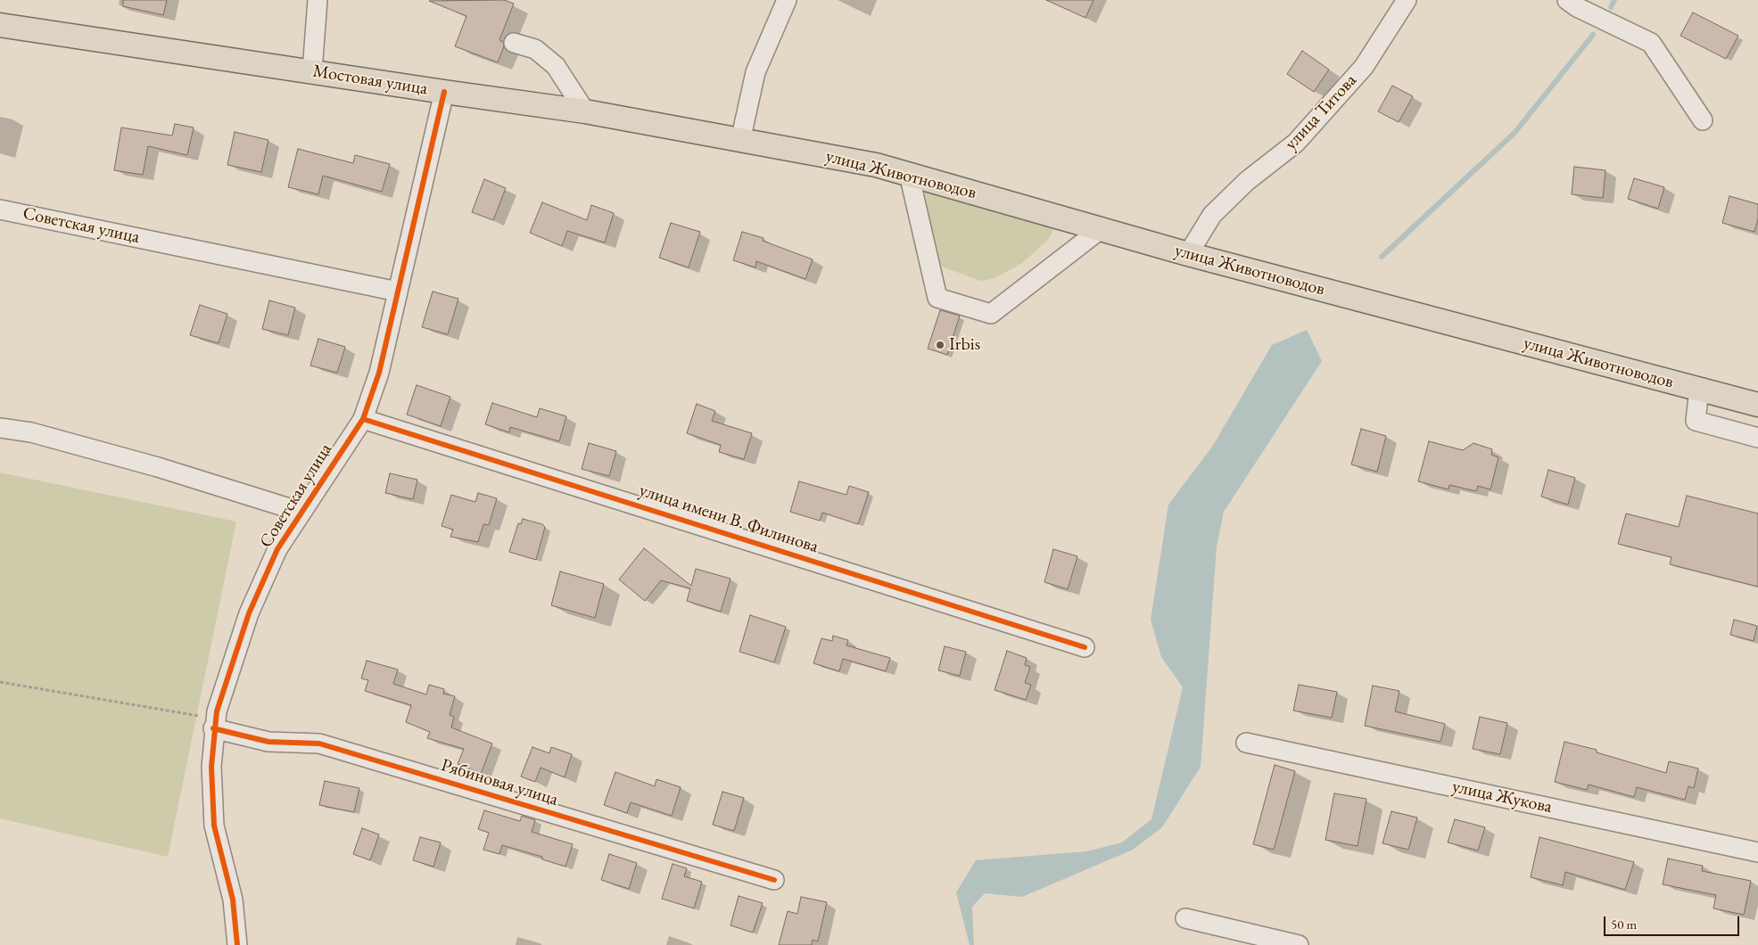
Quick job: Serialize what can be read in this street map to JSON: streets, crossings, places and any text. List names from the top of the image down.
{
  "streets": {
    "main road": ["Мостовая улица", "улица Животноводов"],
    "street": [
      "улица Титова",
      "Советская улица",
      "улица имени В. Филинова",
      "Рябиновая улица",
      "улица Жукова"
    ]
  },
  "crossings": [
    ["Мостовая улица", "улица Животноводов"],
    ["Мостовая улица", "Советская улица"],
    ["улица Титова", "улица Животноводов"],
    ["Советская улица", "улица имени В. Филинова"],
    ["Советская улица", "Рябиновая улица"]
  ],
  "places": ["Irbis"],
  "scale_bar": "50 m"
}
